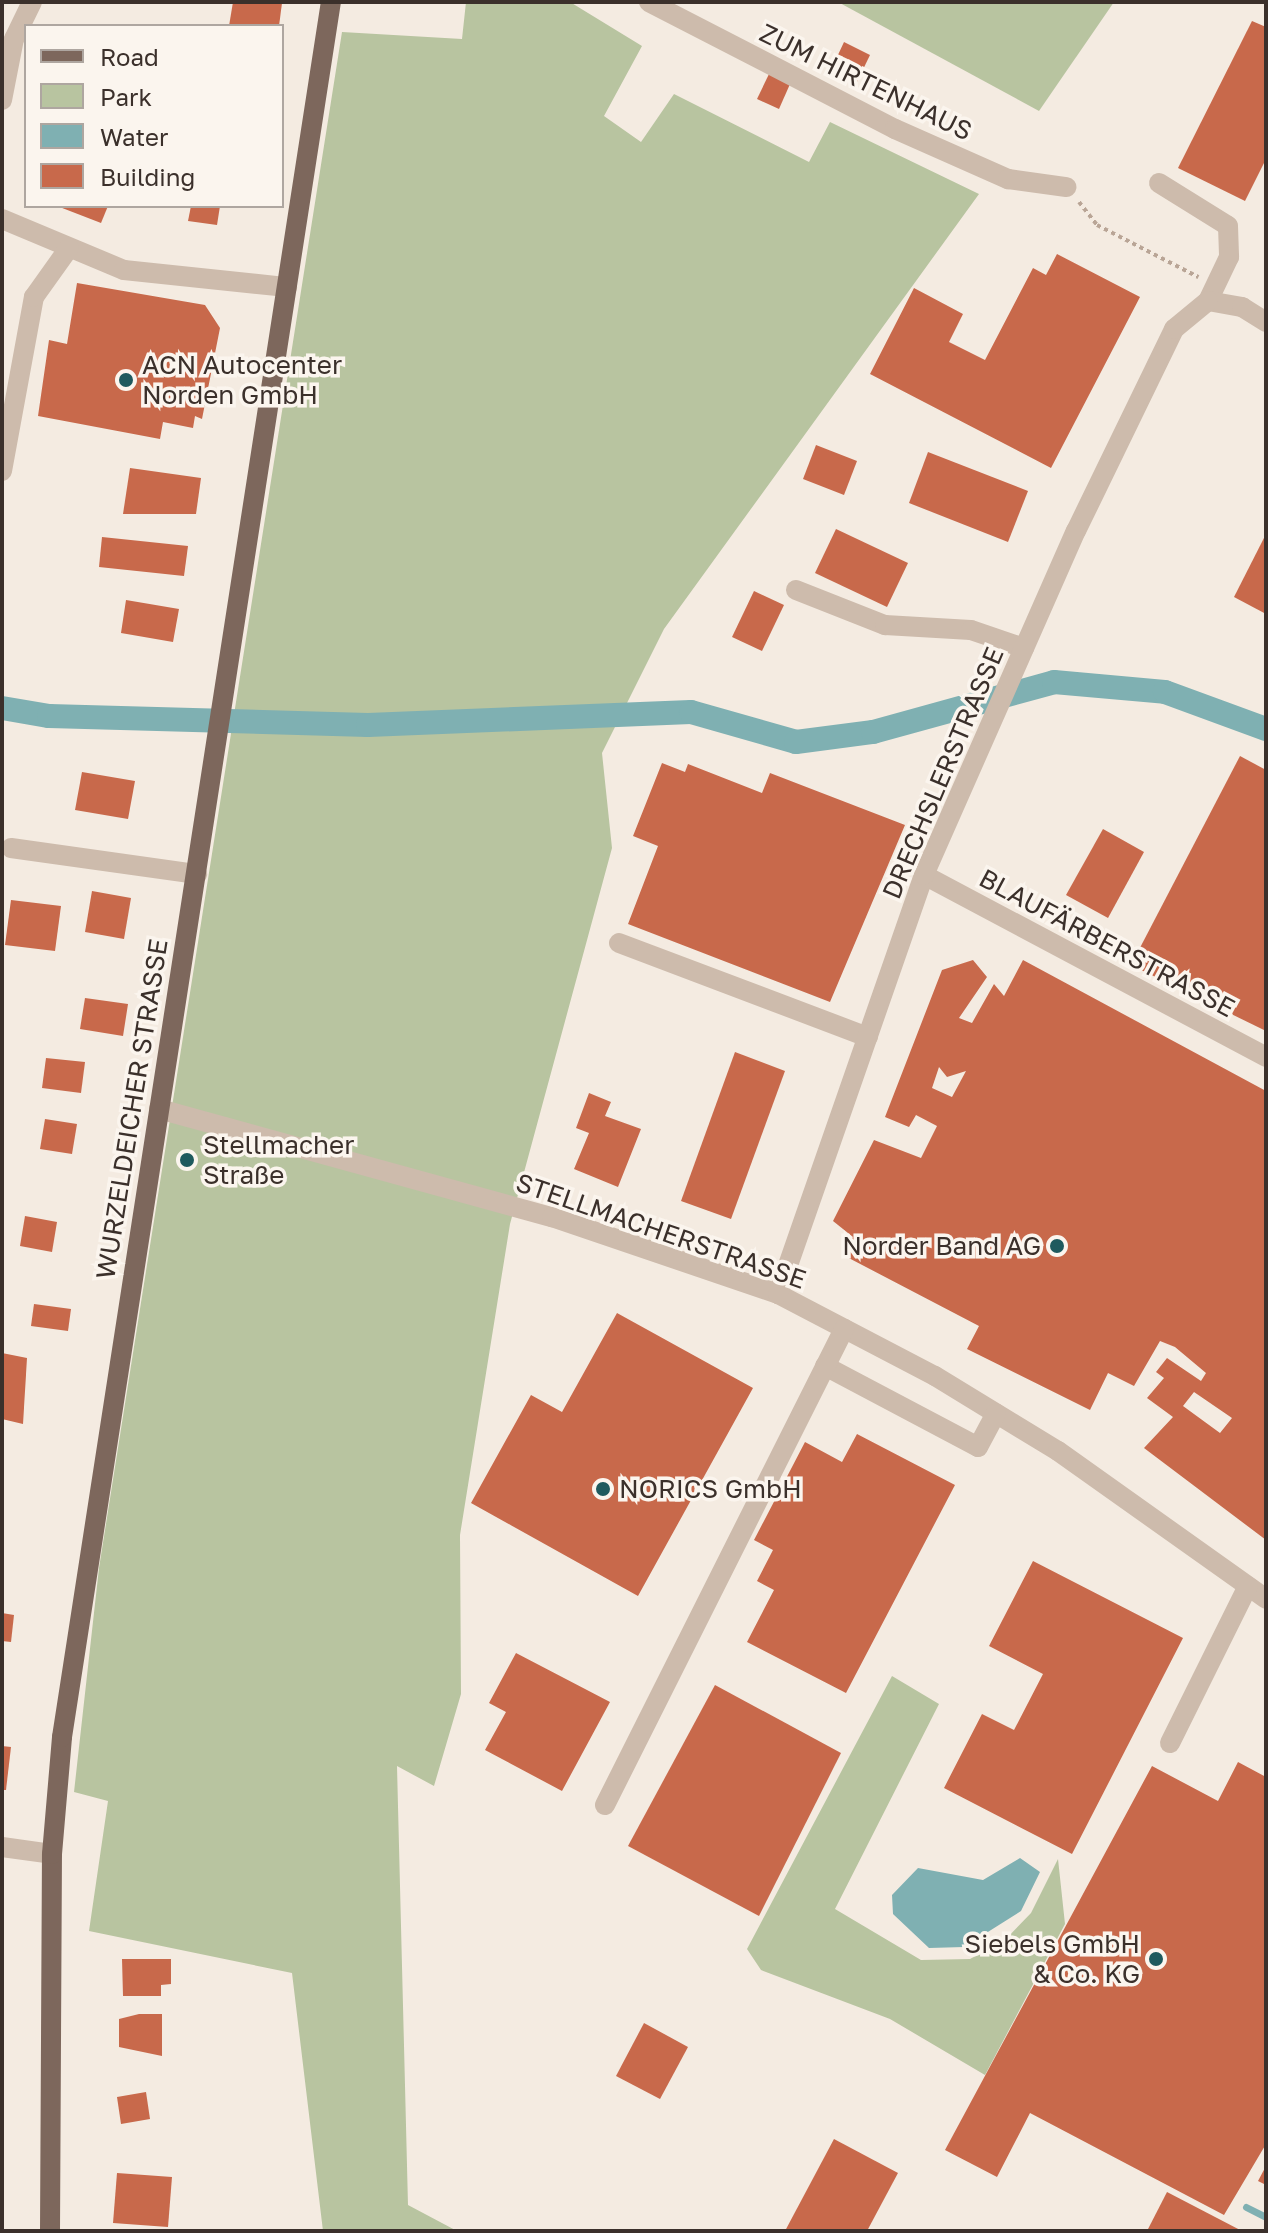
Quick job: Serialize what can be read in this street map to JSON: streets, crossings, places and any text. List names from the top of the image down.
{
  "streets": {
    "main road": ["WURZELDEICHER STRASSE"],
    "street": [
      "ZUM HIRTENHAUS",
      "DRECHSLERSTRASSE",
      "BLAUFÄRBERSTRASSE",
      "STELLMACHERSTRASSE"
    ]
  },
  "crossings": [
    ["DRECHSLERSTRASSE", "BLAUFÄRBERSTRASSE"],
    ["DRECHSLERSTRASSE", "STELLMACHERSTRASSE"],
    ["WURZELDEICHER STRASSE", "STELLMACHERSTRASSE"]
  ],
  "places": [
    "ACN Autocenter Norden GmbH",
    "Stellmacher Straße",
    "Norder Band AG",
    "NORICS GmbH",
    "Siebels GmbH & Co. KG"
  ],
  "legend": [
    "Road",
    "Park",
    "Water",
    "Building"
  ]
}
